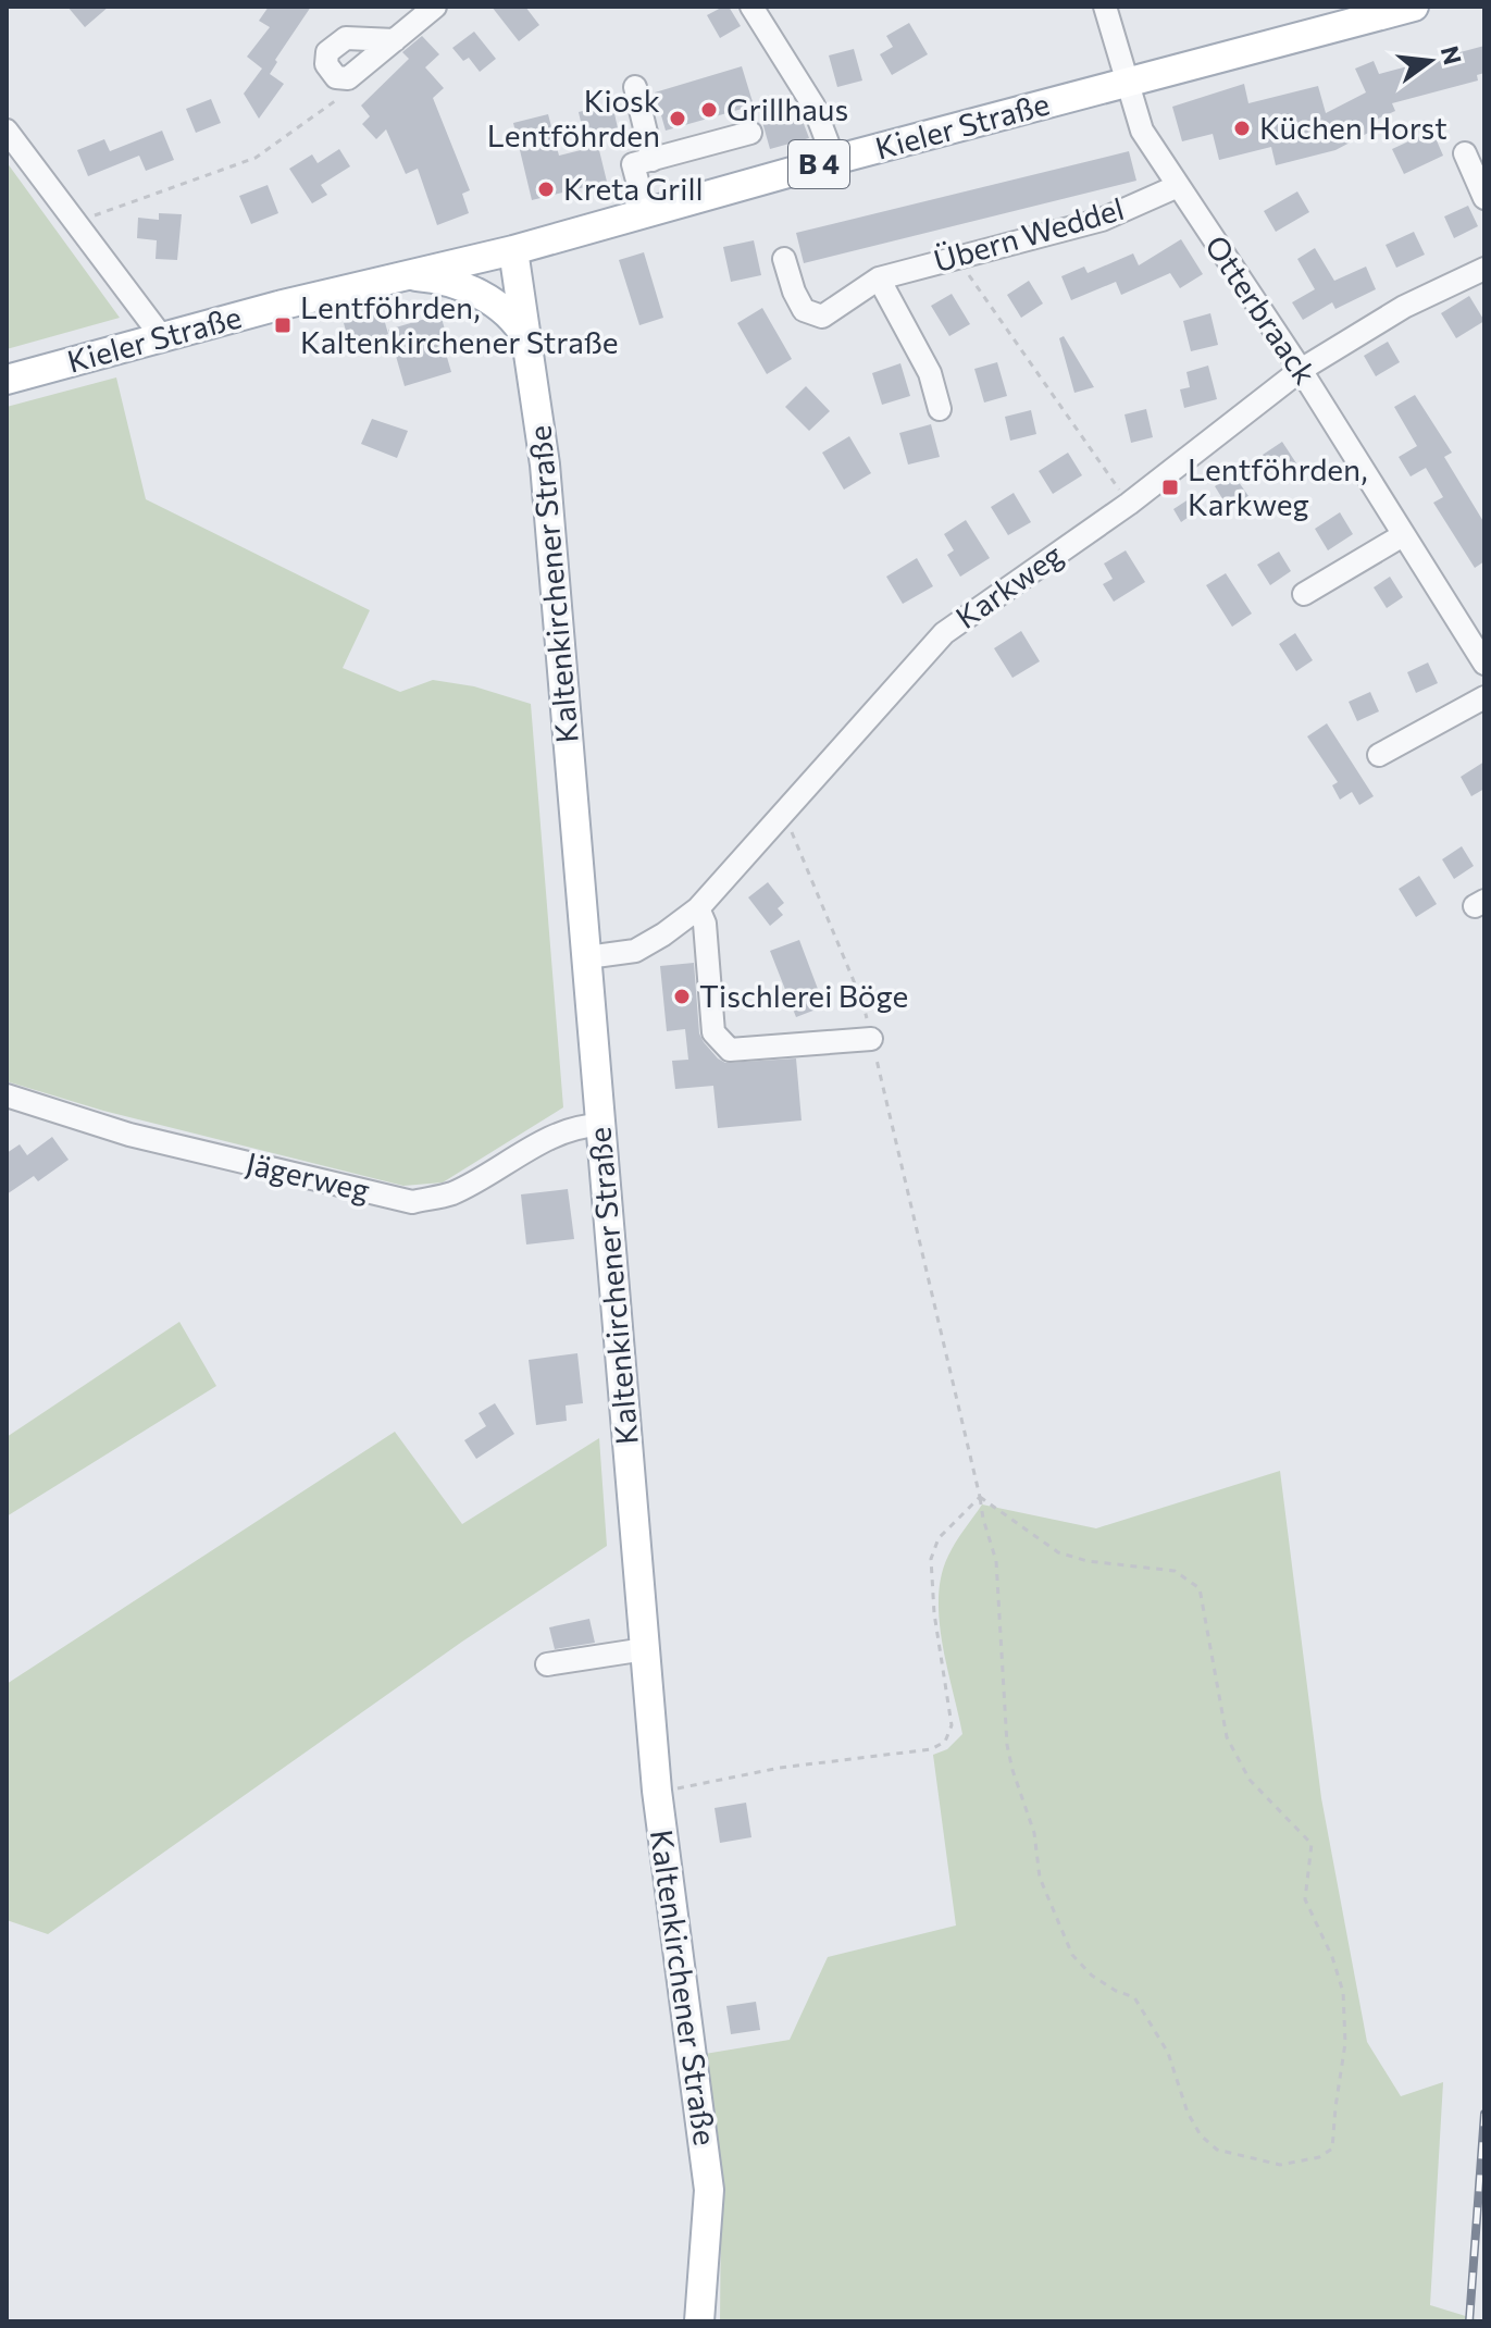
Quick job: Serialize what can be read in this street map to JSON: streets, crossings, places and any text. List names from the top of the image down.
{
  "streets": {
    "main road": ["Kieler Straße", "B 4", "Kaltenkirchener Straße"],
    "street": [
      "Übern Weddel",
      "Otterbraack",
      "Karkweg",
      "Jägerweg"
    ]
  },
  "crossings": [
    ["Kieler Straße", "Otterbraack"],
    ["Kieler Straße", "Kaltenkirchener Straße"],
    ["Übern Weddel", "Otterbraack"],
    ["Otterbraack", "Karkweg"],
    ["Kaltenkirchener Straße", "Karkweg"],
    ["Kaltenkirchener Straße", "Jägerweg"]
  ],
  "places": {
    "other": [
      "Grillhaus",
      "Kiosk Lentföhrden",
      "Küchen Horst",
      "Kreta Grill",
      "Tischlerei Böge"
    ],
    "transit": ["Lentföhrden, Kaltenkirchener Straße", "Lentföhrden, Karkweg"]
  },
  "north": "right"
}
